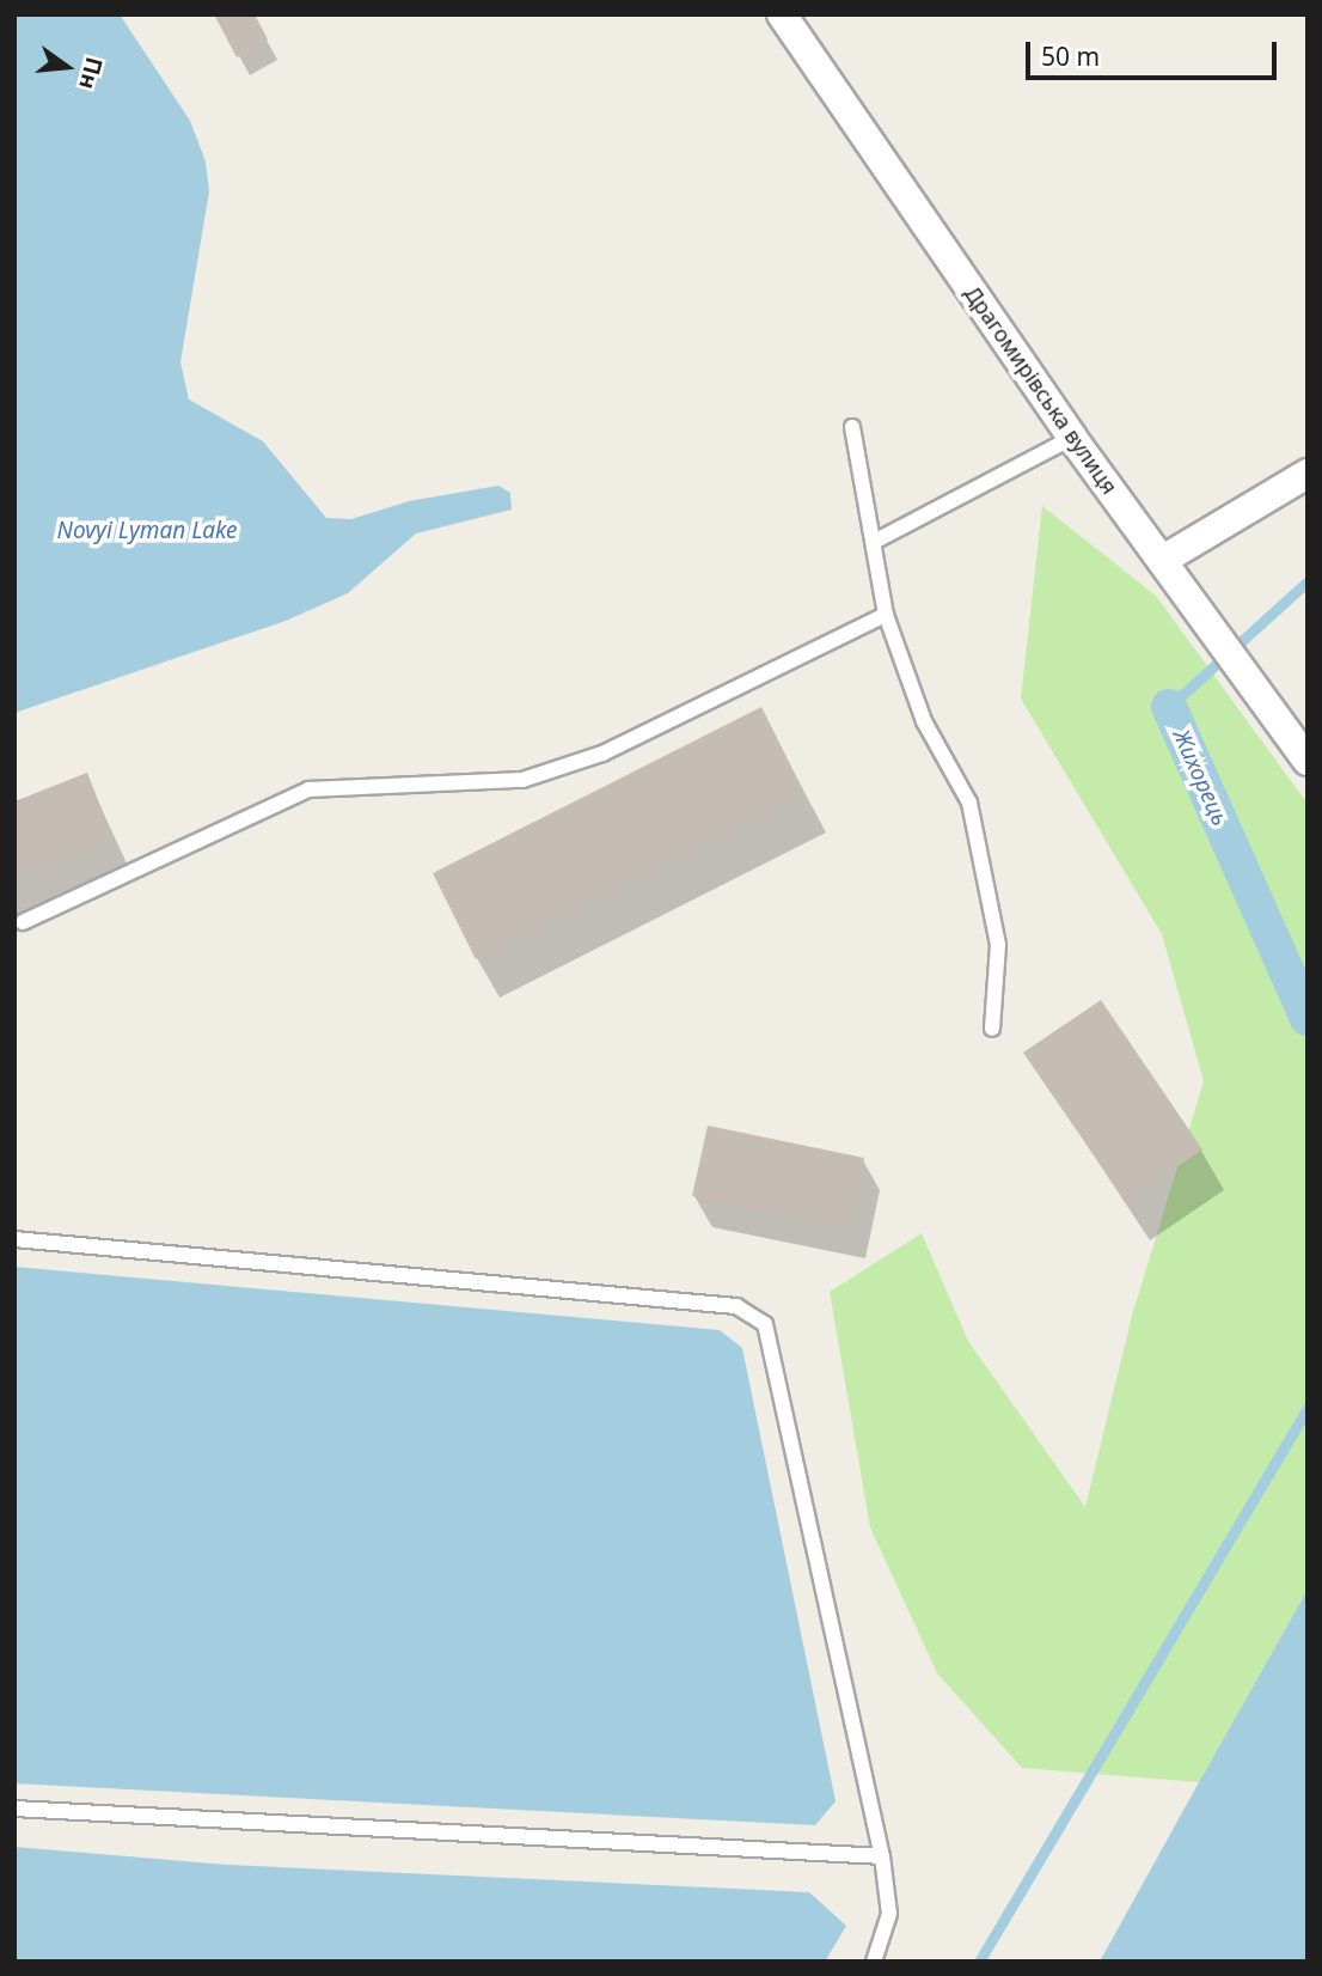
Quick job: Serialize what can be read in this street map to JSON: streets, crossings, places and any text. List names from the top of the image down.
{
  "streets": {
    "street": ["Драгомирівська вулиця"]
  },
  "water": ["Novyi Lyman Lake", "Жихорець"],
  "scale_bar": "50 m",
  "north": "right"
}
